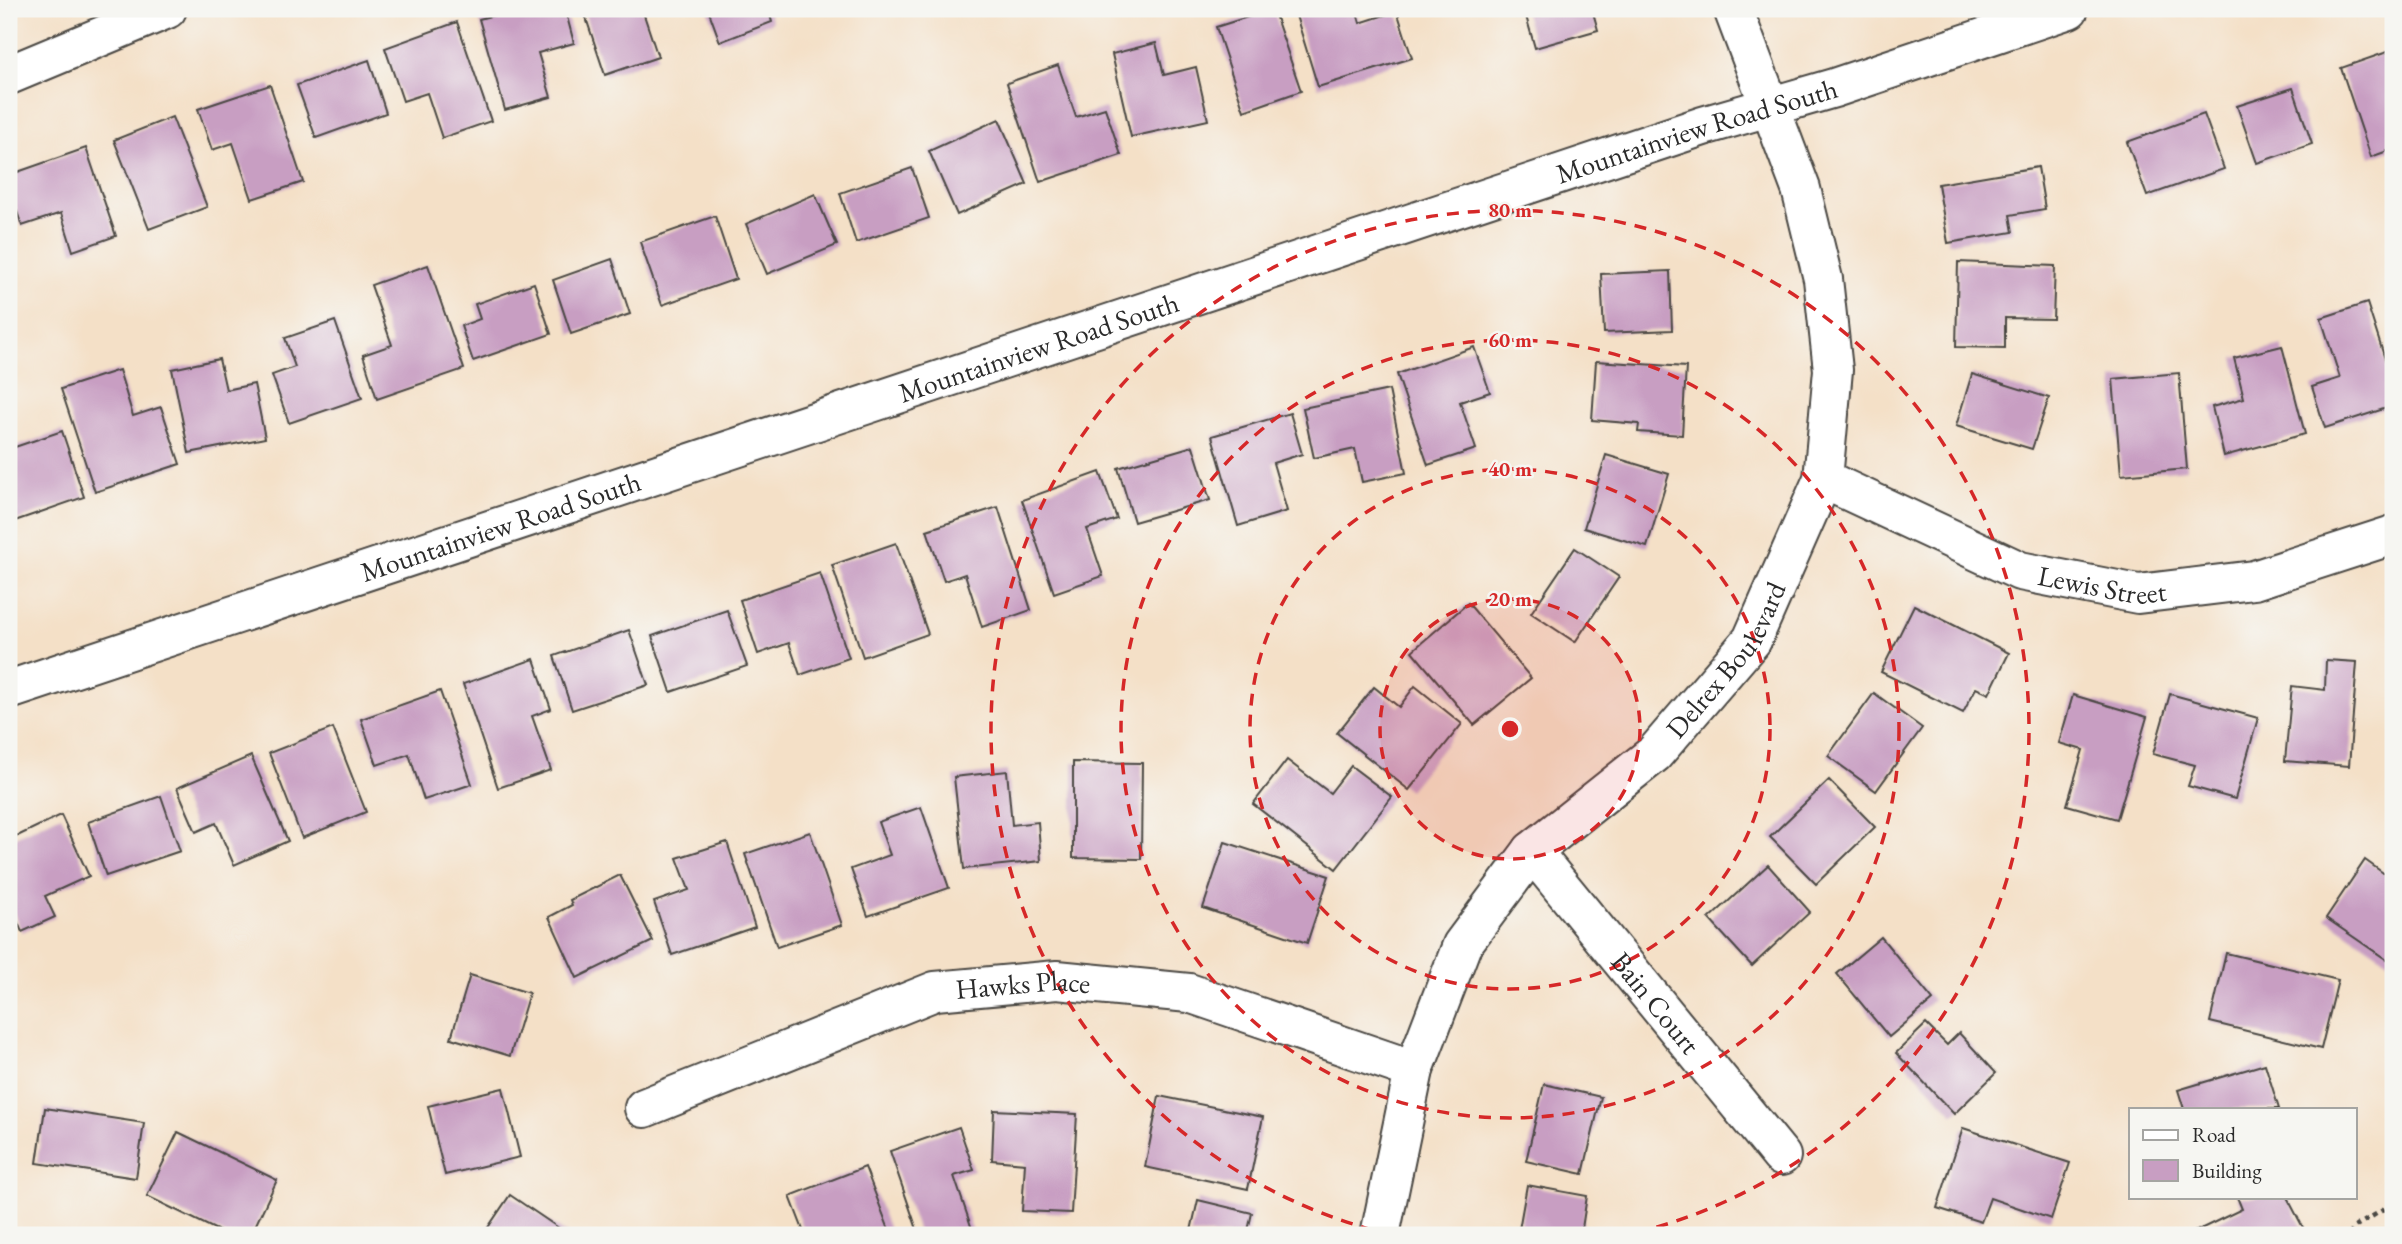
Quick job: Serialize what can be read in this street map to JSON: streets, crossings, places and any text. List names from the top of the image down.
{
  "streets": {
    "street": [
      "Mountainview Road South",
      "Lewis Street",
      "Delrex Boulevard",
      "Hawks Place",
      "Bain Court"
    ]
  },
  "crossings": [
    ["Mountainview Road South", "Delrex Boulevard"],
    ["Lewis Street", "Delrex Boulevard"],
    ["Delrex Boulevard", "Hawks Place"],
    ["Delrex Boulevard", "Bain Court"]
  ],
  "legend": ["Road", "Building"],
  "rings": [
    "80 m",
    "60 m",
    "40 m",
    "20 m"
  ]
}
